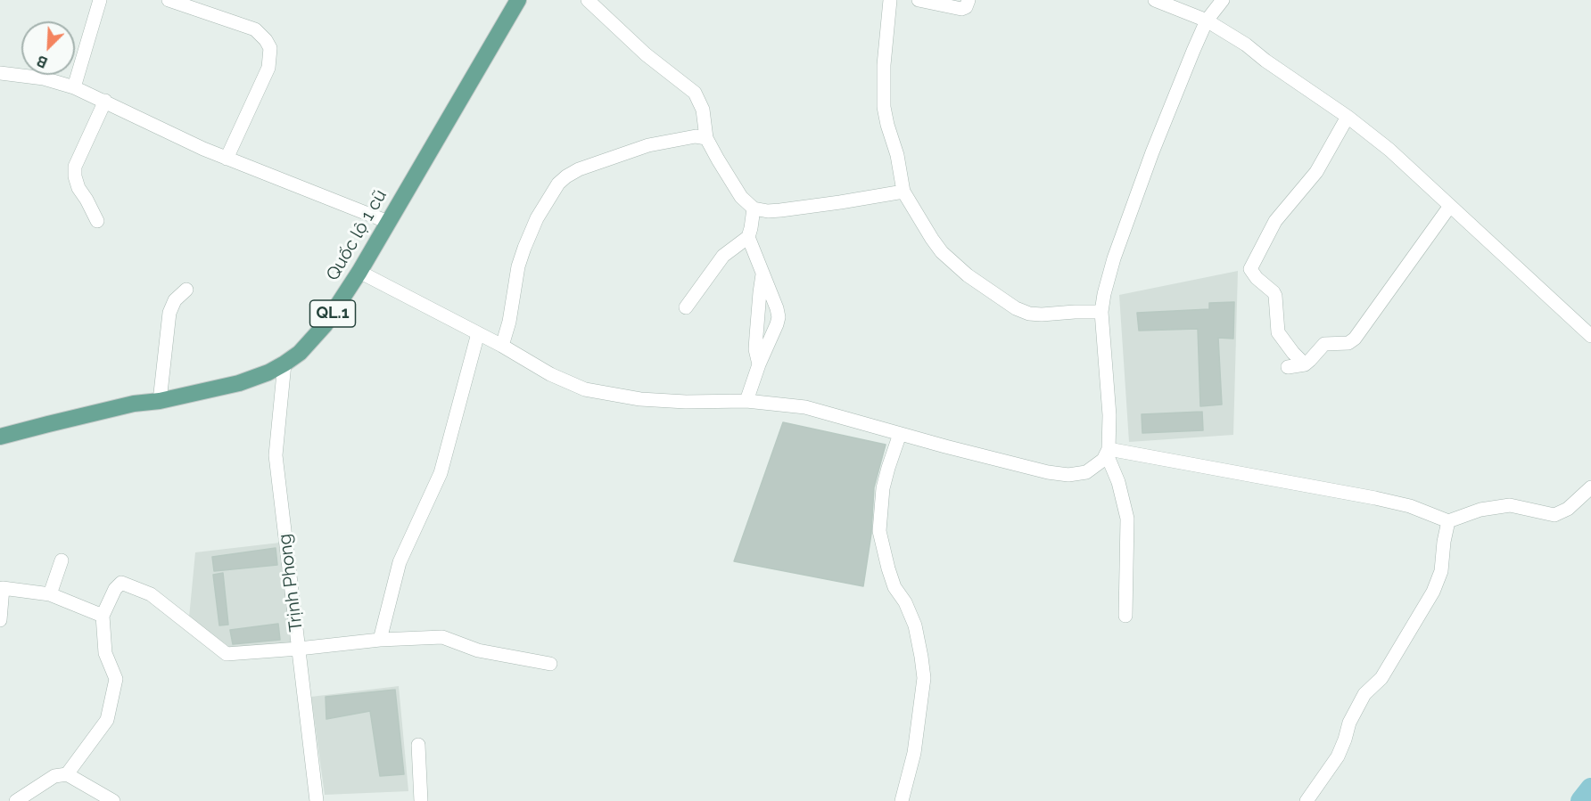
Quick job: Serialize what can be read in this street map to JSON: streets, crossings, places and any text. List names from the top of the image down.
{
  "streets": {
    "main road": ["Quốc lộ 1 cũ", "QL.1"],
    "street": ["Trịnh Phong"]
  },
  "crossings": [
    ["Quốc lộ 1 cũ", "Trịnh Phong"]
  ],
  "north": "bottom left"
}
